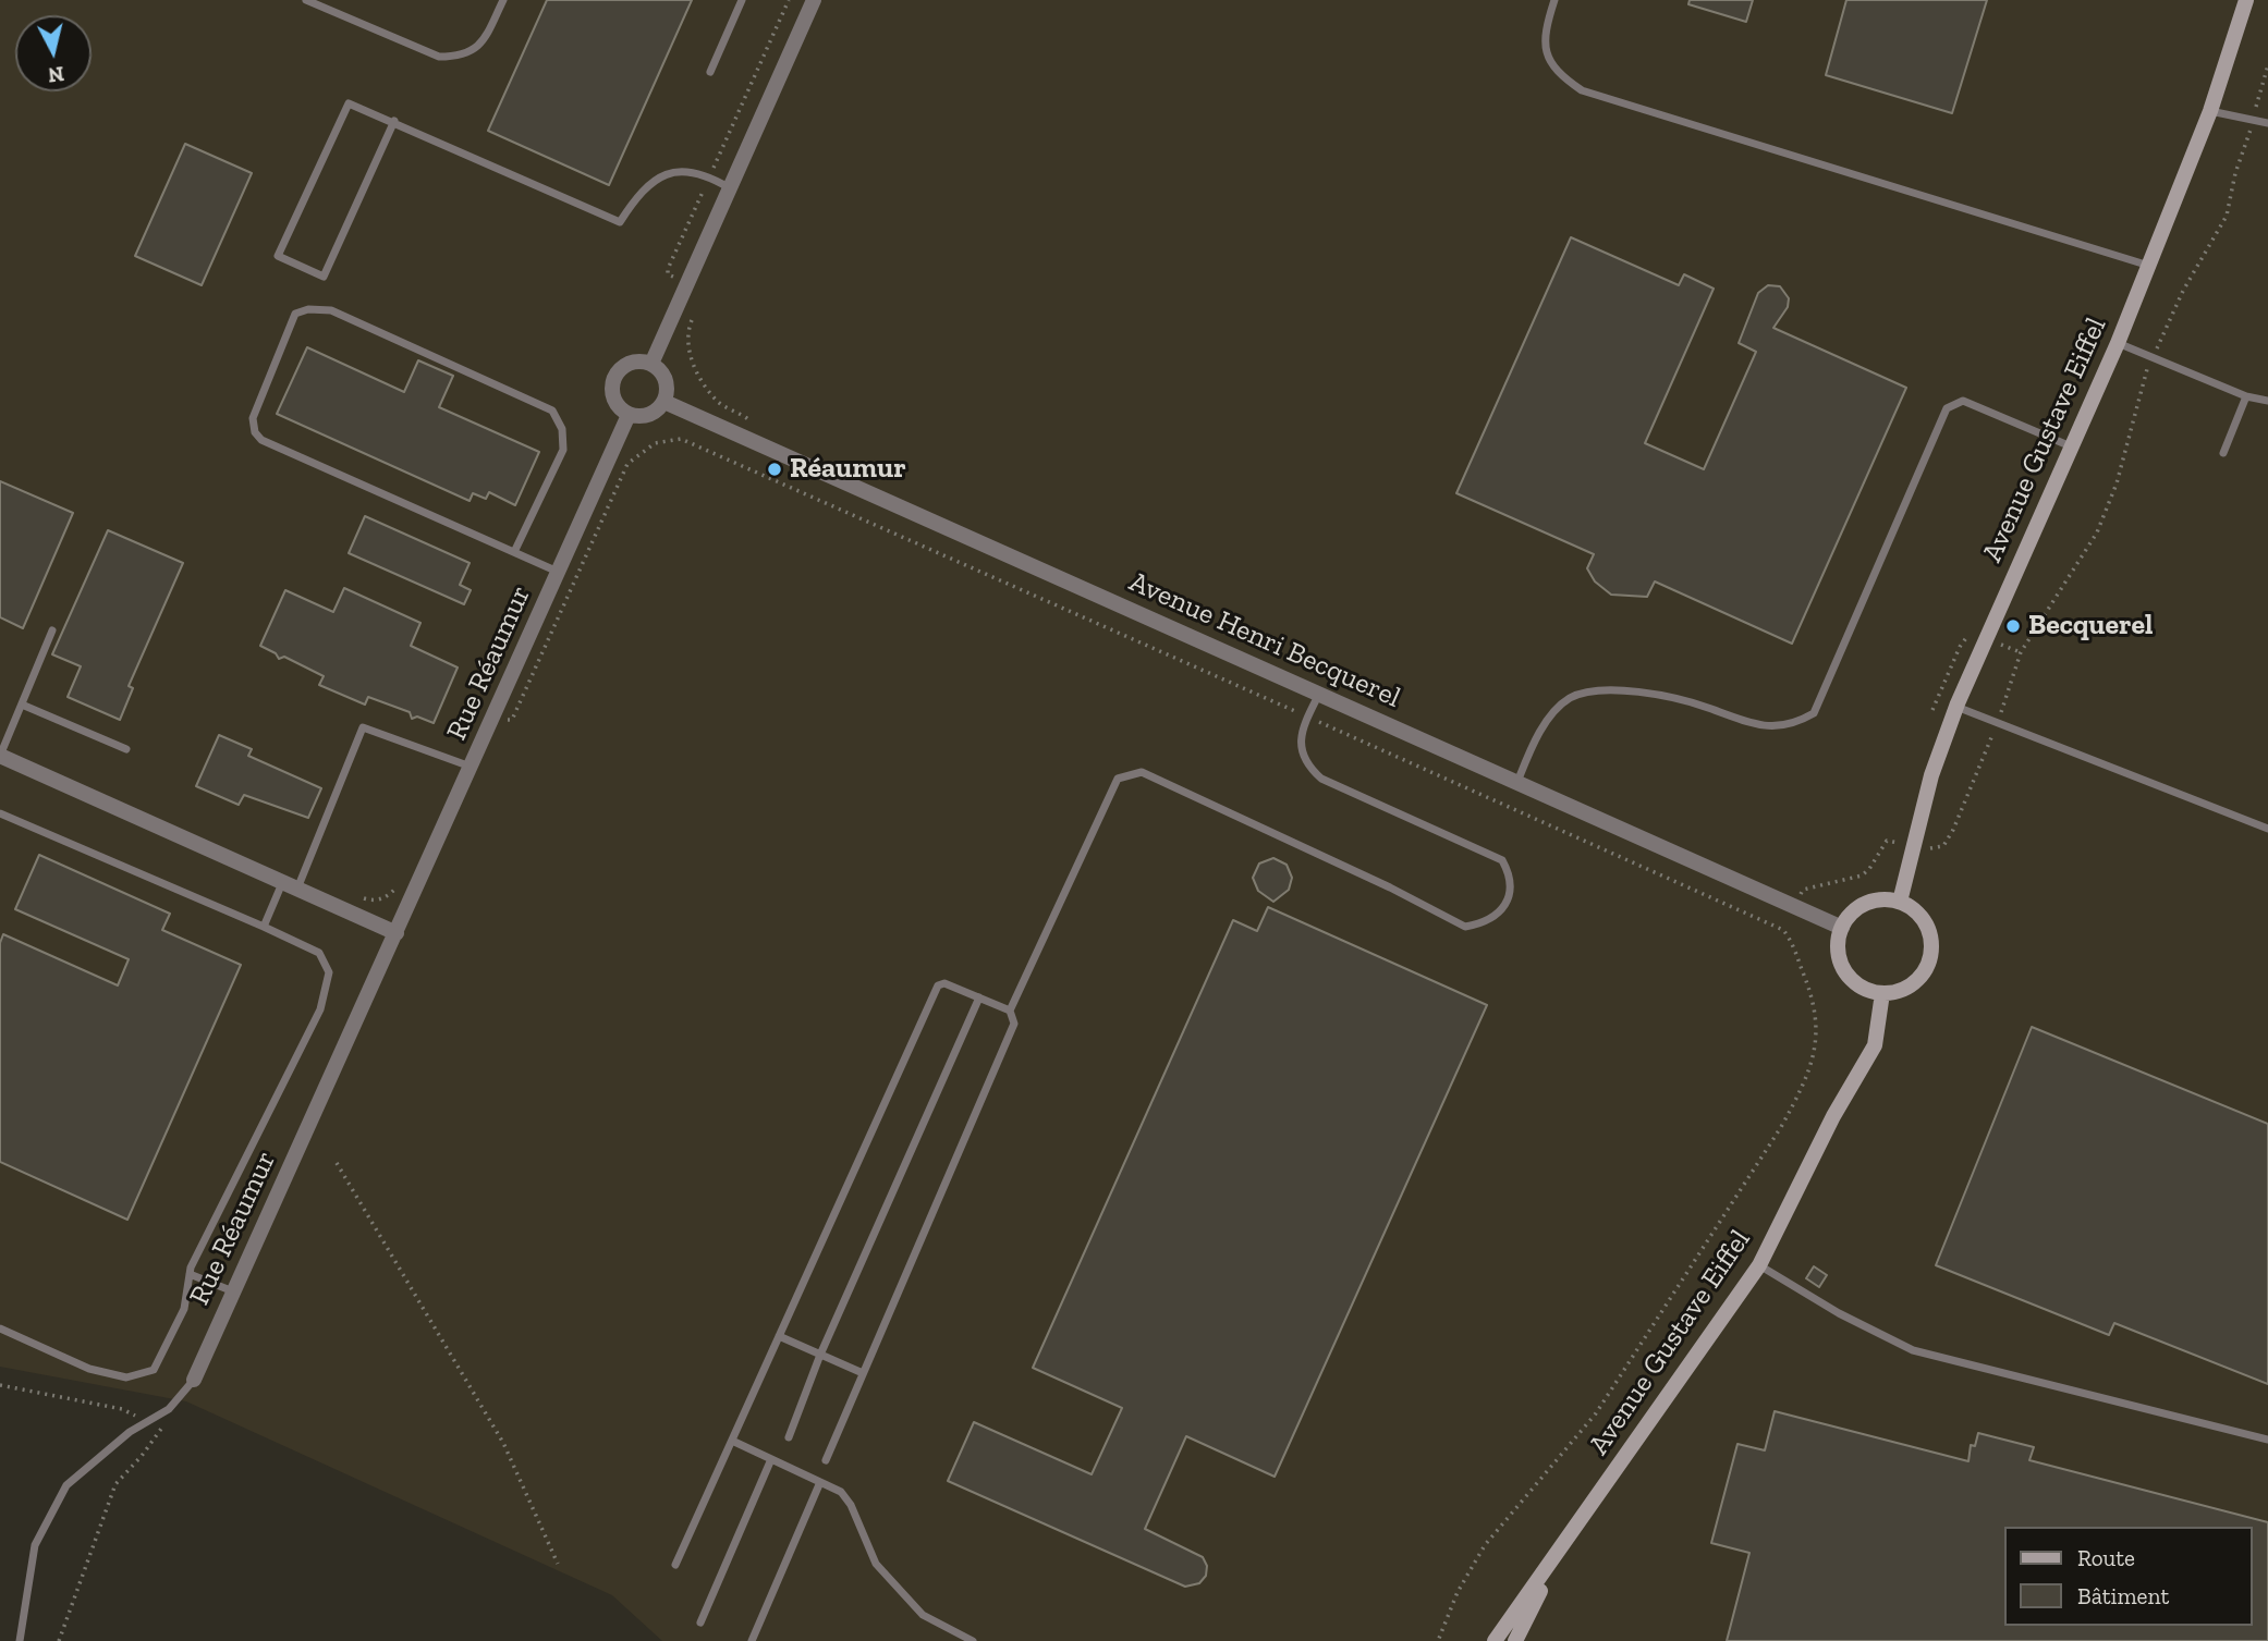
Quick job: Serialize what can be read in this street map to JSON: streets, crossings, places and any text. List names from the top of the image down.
{
  "streets": {
    "street": ["Avenue Gustave Eiffel", "Avenue Henri Becquerel", "Rue Réaumur"]
  },
  "crossings": [
    ["Avenue Gustave Eiffel", "Avenue Henri Becquerel"],
    ["Avenue Henri Becquerel", "Rue Réaumur"]
  ],
  "places": ["Réaumur", "Becquerel"],
  "legend": ["Route", "Bâtiment"],
  "north": "bottom"
}
